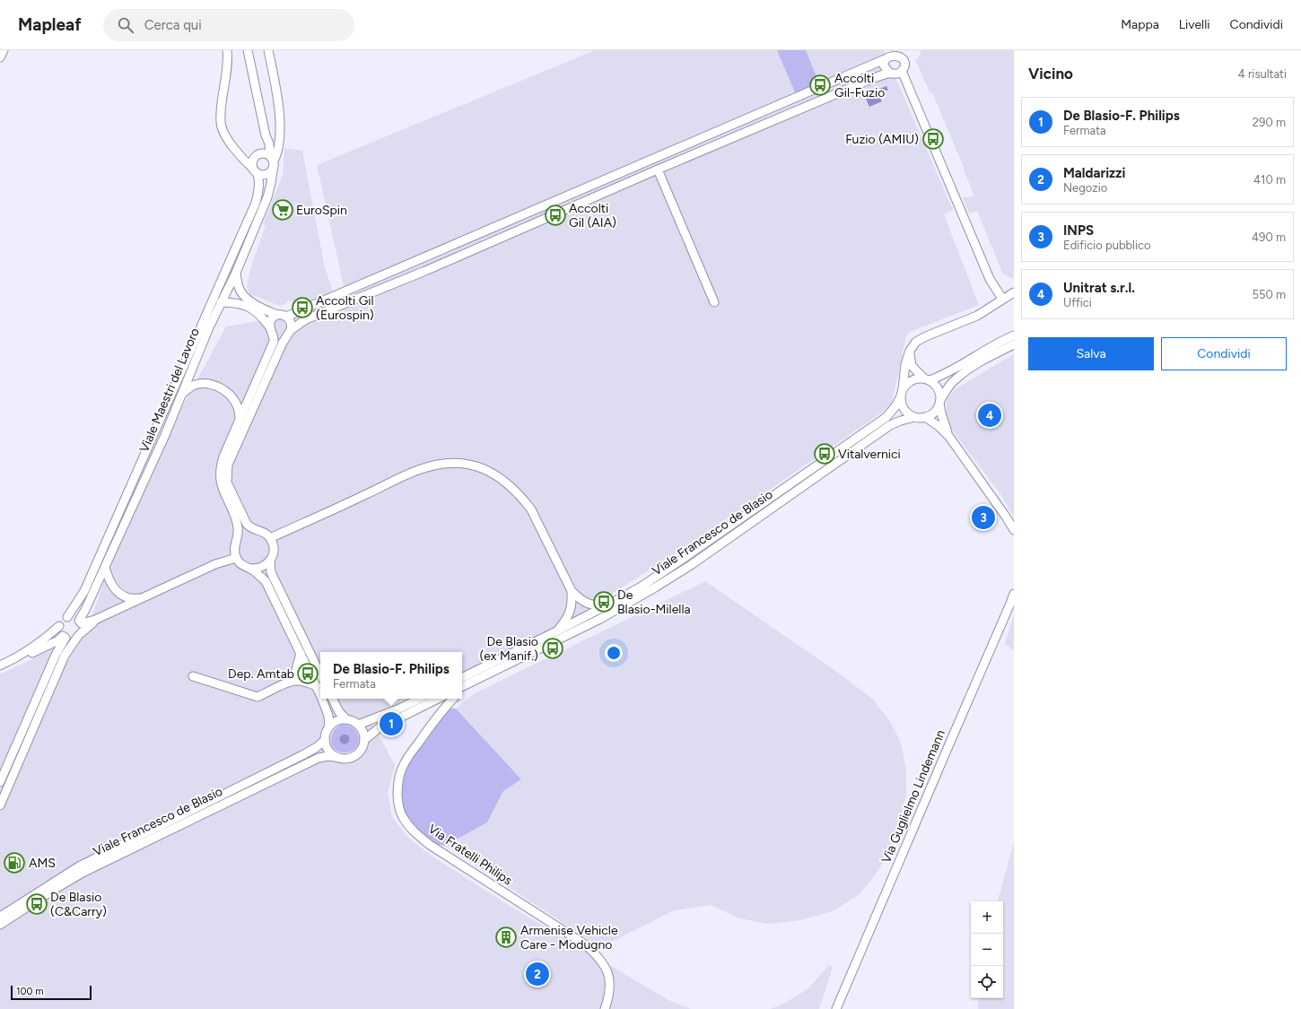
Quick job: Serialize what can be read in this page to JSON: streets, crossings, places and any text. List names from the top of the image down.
{
  "streets": {
    "street": [
      "Viale Maestri del Lavoro",
      "Viale Francesco de Blasio",
      "Via Guglielmo Lindemann",
      "Via Fratelli Philips"
    ]
  },
  "places": {
    "bus stop": [
      "Accolti Gil-Fuzio",
      "Fuzio (AMIU)",
      "Accolti Gil (AIA)",
      "Accolti Gil (Eurospin)",
      "Vitalvernici",
      "De Blasio-Milella",
      "De Blasio (ex Manif.)",
      "Dep. Amtab",
      "De Blasio (C&Carry)"
    ],
    "supermarket": ["EuroSpin"],
    "fuel station": ["AMS"],
    "building": ["Armenise Vehicle Care - Modugno"]
  },
  "scale_bar": "100 m",
  "page": {
    "header": "Mapleaf",
    "search": "Cerca qui",
    "nav": ["Mappa", "Livelli", "Condividi"],
    "heading": ["Vicino", "4 risultati"],
    "list": [
      {
        "mark": "1",
        "name": "De Blasio-F. Philips",
        "note": "Fermata",
        "value": "290 m"
      },
      {
        "mark": "2",
        "name": "Maldarizzi",
        "note": "Negozio",
        "value": "410 m"
      },
      {
        "mark": "3",
        "name": "INPS",
        "note": "Edificio pubblico",
        "value": "490 m"
      },
      {
        "mark": "4",
        "name": "Unitrat s.r.l.",
        "note": "Uffici",
        "value": "550 m"
      }
    ],
    "buttons": ["Salva", "Condividi"],
    "pins": [
      "4",
      "3",
      "1",
      "2"
    ],
    "popup": ["De Blasio-F. Philips", "Fermata"],
    "map_buttons": ["+", "−"],
    "scale": "100 m"
  }
}
